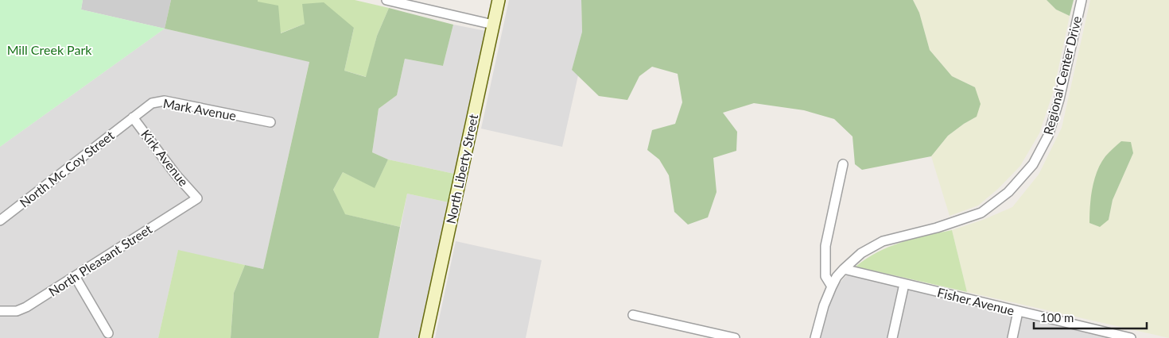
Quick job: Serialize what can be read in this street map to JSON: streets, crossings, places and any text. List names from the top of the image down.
{
  "streets": {
    "main road": ["North Liberty Street"],
    "street": [
      "Regional Center Drive",
      "Mark Avenue",
      "Kirk Avenue",
      "North Mc Coy Street",
      "North Pleasant Street",
      "Fisher Avenue"
    ]
  },
  "crossings": [
    ["Regional Center Drive", "Fisher Avenue"],
    ["Mark Avenue", "Kirk Avenue"],
    ["Mark Avenue", "North Mc Coy Street"],
    ["Kirk Avenue", "North Mc Coy Street"],
    ["Kirk Avenue", "North Pleasant Street"]
  ],
  "parks": ["Mill Creek Park"],
  "scale_bar": "100 m"
}
